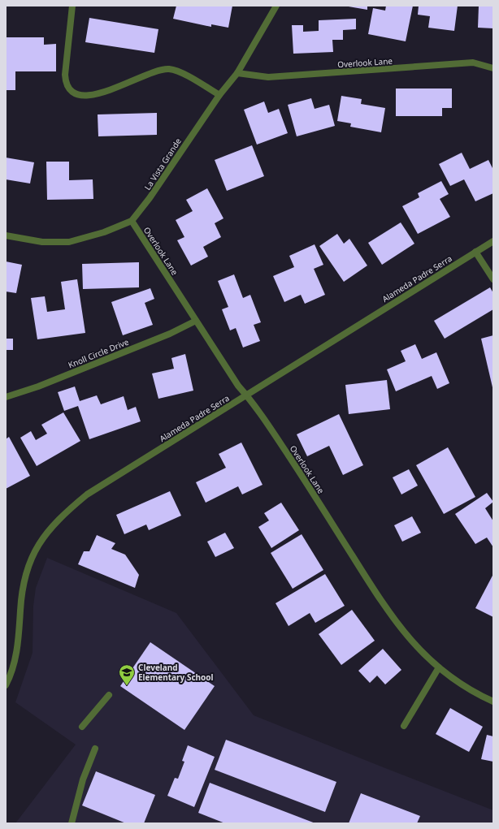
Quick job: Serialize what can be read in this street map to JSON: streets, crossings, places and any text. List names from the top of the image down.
{
  "streets": {
    "street": [
      "Overlook Lane",
      "La Vista Grande",
      "Alameda Padre Serra",
      "Knoll Circle Drive"
    ]
  },
  "crossings": [
    ["Overlook Lane", "La Vista Grande"],
    ["Overlook Lane", "Alameda Padre Serra"],
    ["Overlook Lane", "Knoll Circle Drive"]
  ],
  "places": {
    "school or university": ["Cleveland Elementary School"]
  }
}
